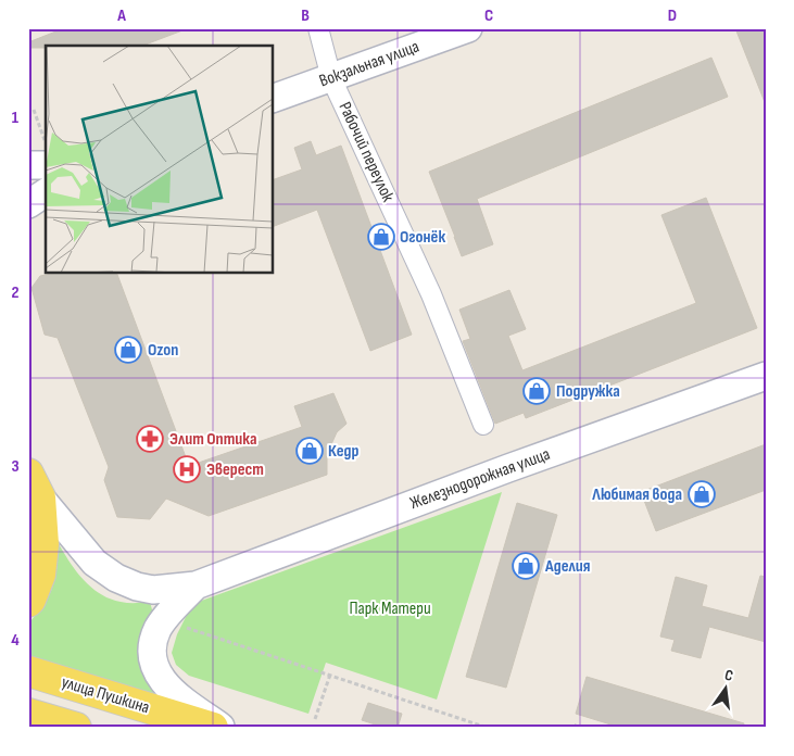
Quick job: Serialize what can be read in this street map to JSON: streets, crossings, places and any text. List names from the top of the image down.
{
  "streets": {
    "main road": ["Вокзальная улица", "Железнодорожная улица", "улица Пушкина"],
    "street": ["Рабочий переулок"]
  },
  "crossings": [
    ["Вокзальная улица", "Рабочий переулок"]
  ],
  "parks": ["Парк Матери"],
  "places": {
    "shop": [
      "Огонёк",
      "Ozon",
      "Подружка",
      "Кедр",
      "Любимая вода",
      "Аделия"
    ],
    "pharmacy": ["Элит Оптика"],
    "hospital": ["Эверест"]
  },
  "north": "top",
  "grid": {
    "columns": [
      "A",
      "B",
      "C",
      "D"
    ],
    "rows": [
      "1",
      "2",
      "3",
      "4"
    ]
  }
}
